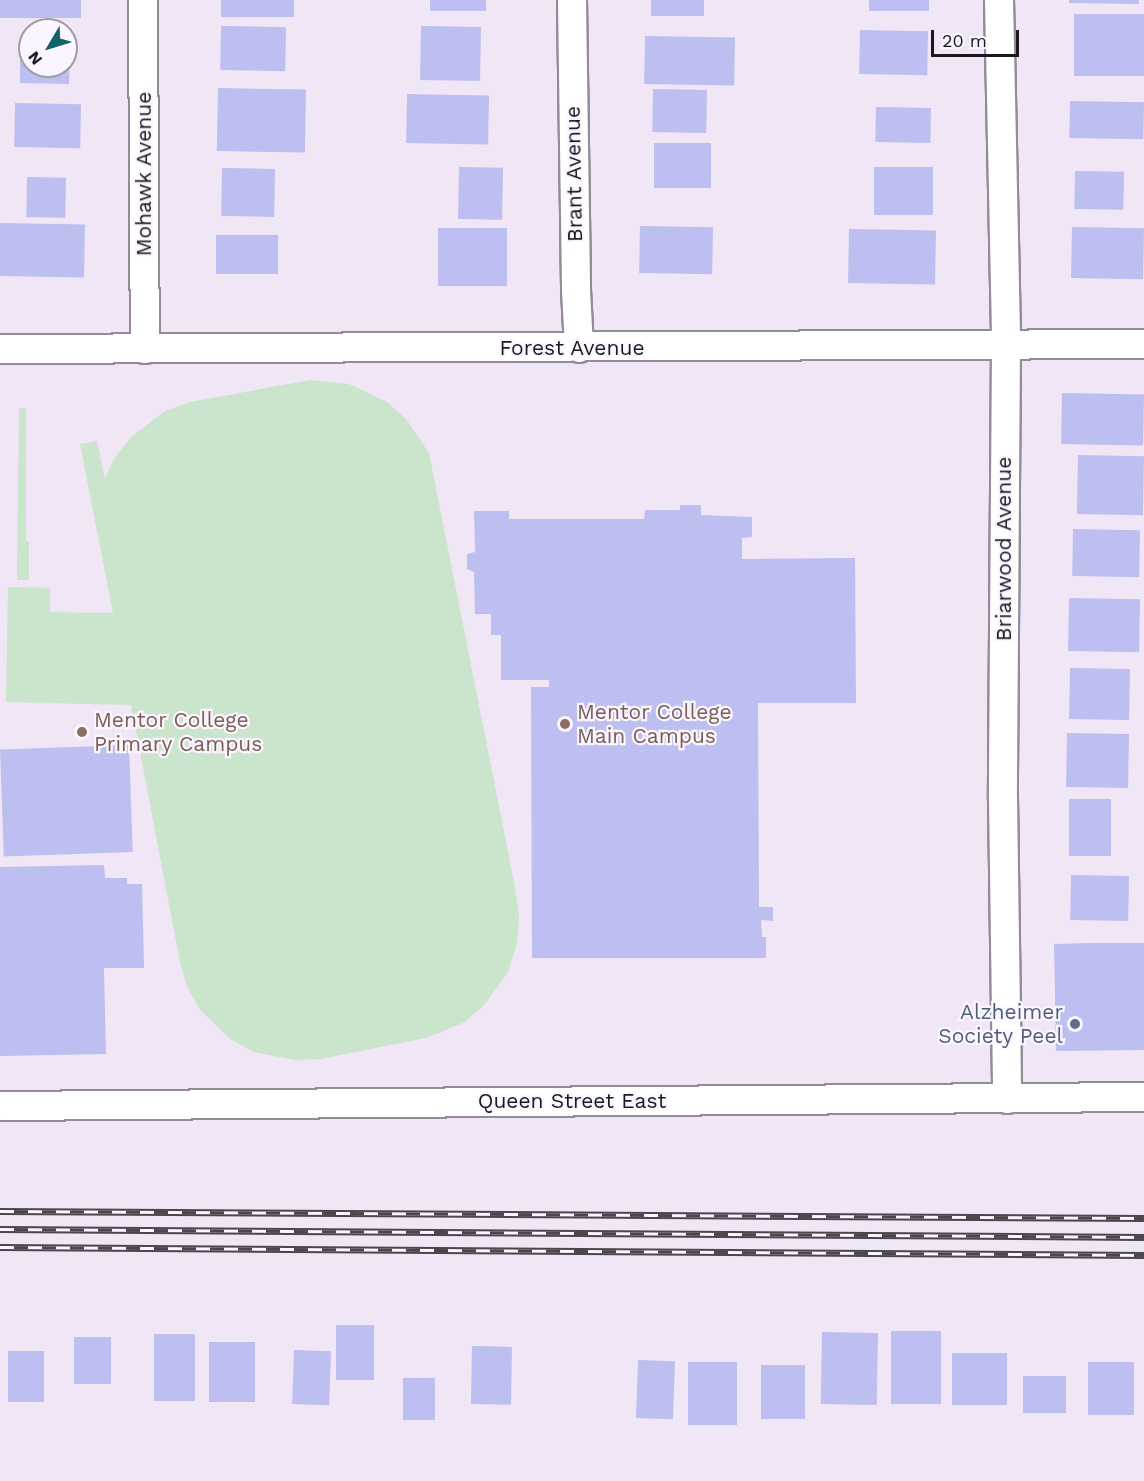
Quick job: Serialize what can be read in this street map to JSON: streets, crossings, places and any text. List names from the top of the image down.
{
  "streets": {
    "street": [
      "Mohawk Avenue",
      "Brant Avenue",
      "Forest Avenue",
      "Briarwood Avenue",
      "Queen Street East"
    ]
  },
  "crossings": [
    ["Mohawk Avenue", "Forest Avenue"],
    ["Brant Avenue", "Forest Avenue"],
    ["Forest Avenue", "Briarwood Avenue"],
    ["Briarwood Avenue", "Queen Street East"]
  ],
  "places": ["Mentor College Main Campus", "Mentor College Primary Campus", "Alzheimer Society Peel"],
  "scale_bar": "20 m",
  "north": "bottom left"
}
